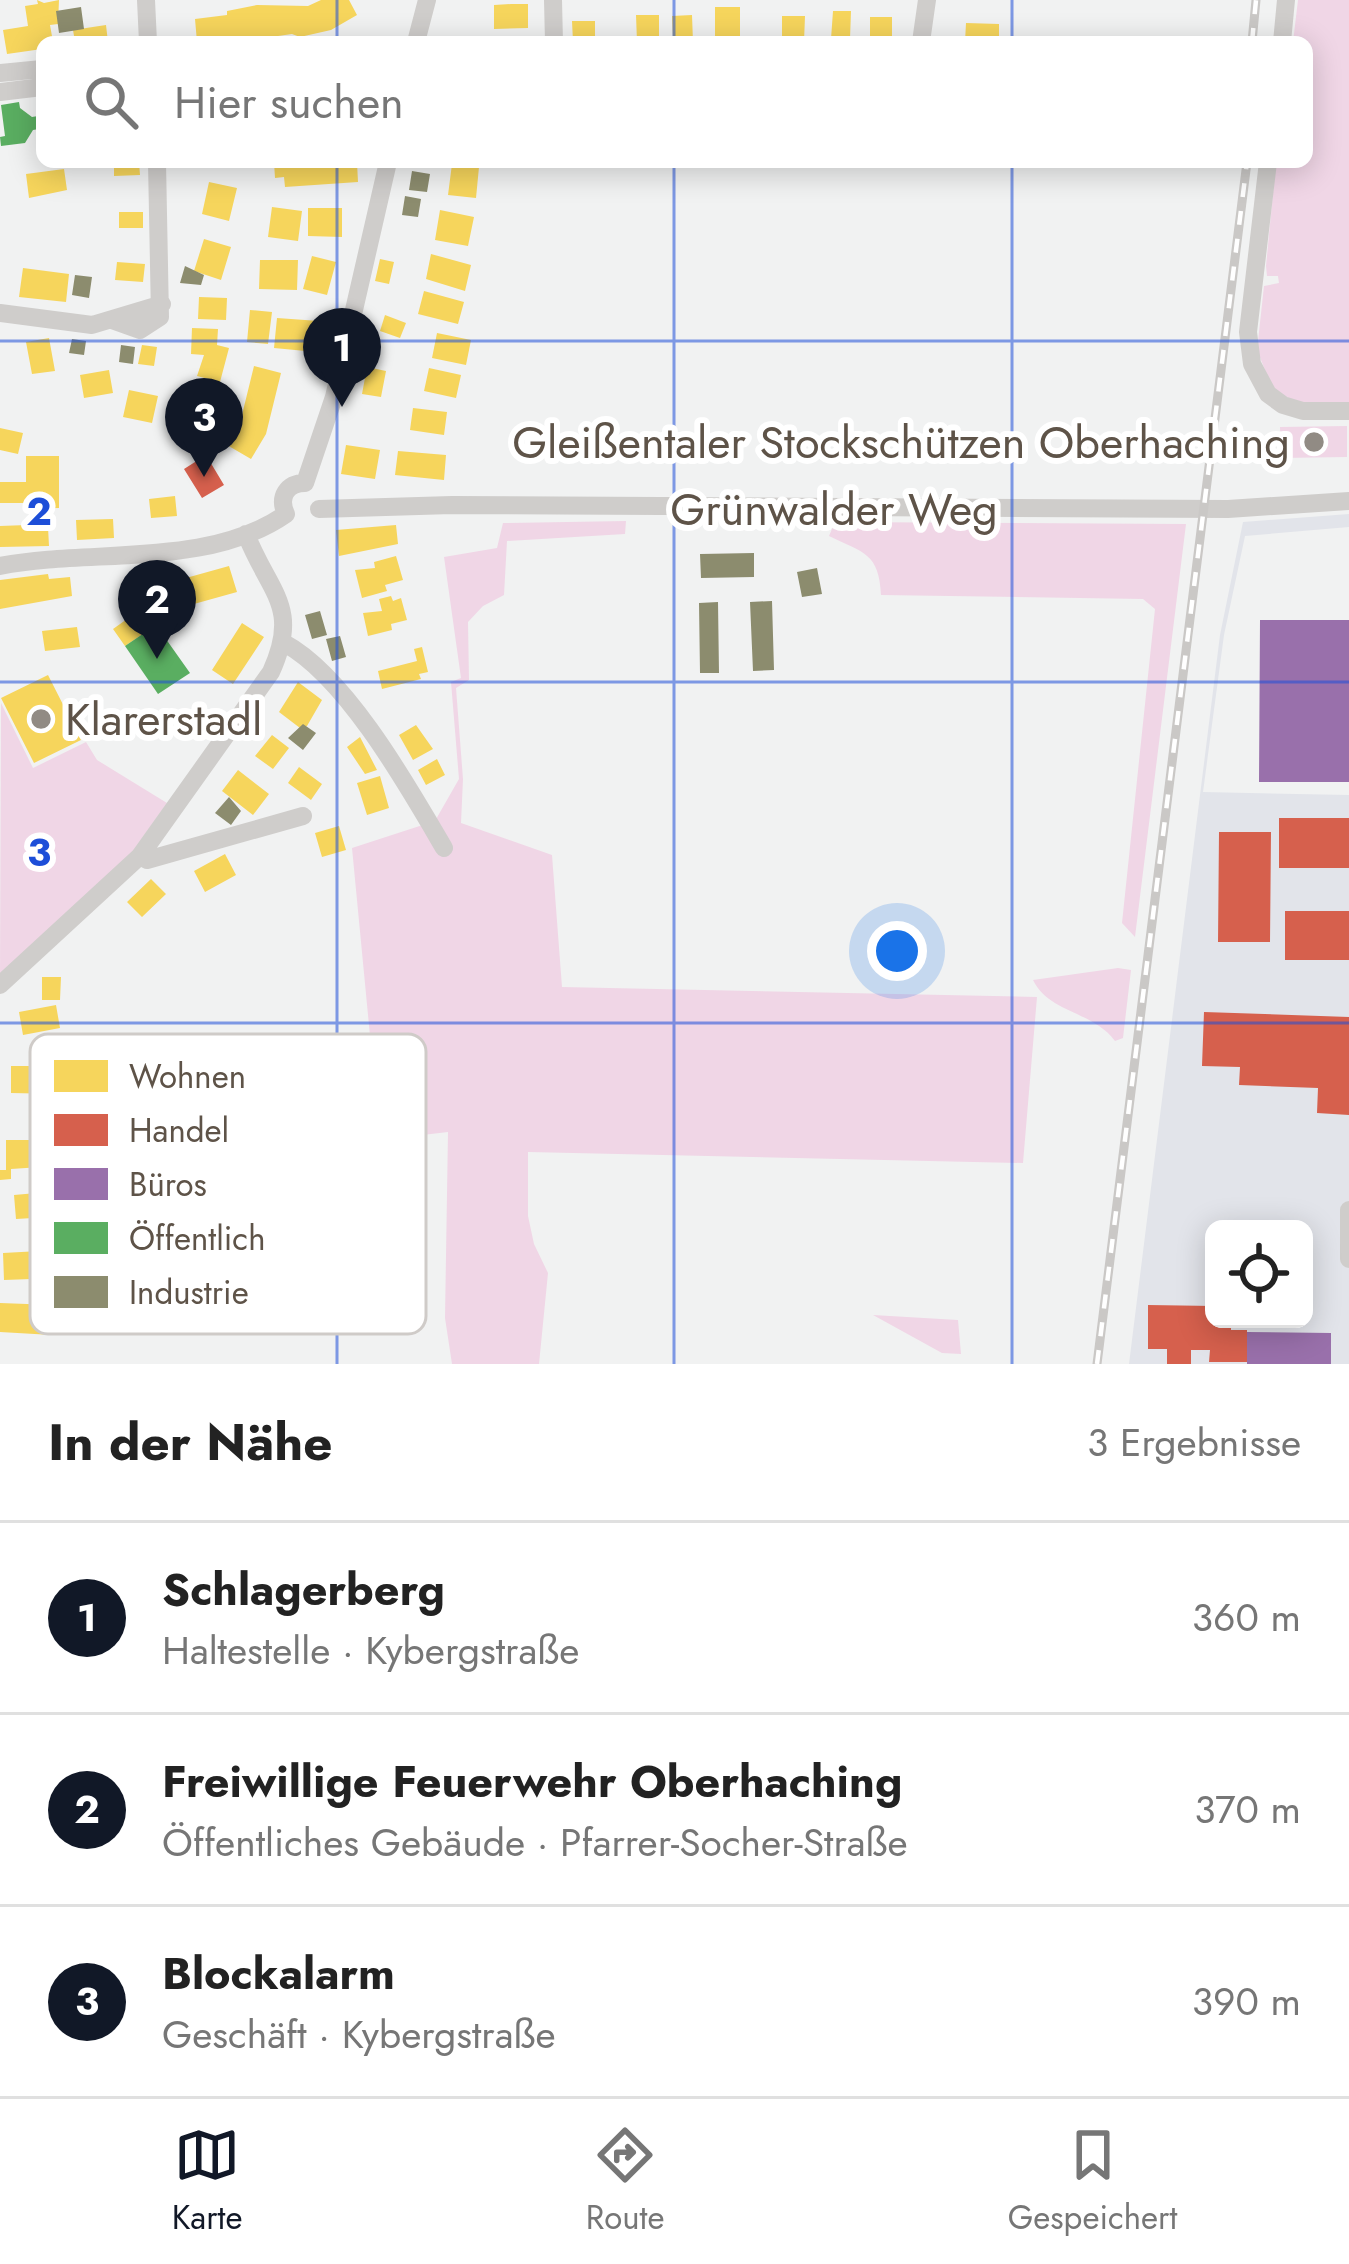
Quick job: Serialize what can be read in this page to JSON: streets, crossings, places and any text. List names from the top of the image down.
{
  "streets": {
    "street": ["Grünwalder Weg"]
  },
  "places": ["Gleißentaler Stockschützen Oberhaching", "Klarerstadl"],
  "legend": [
    "Wohnen",
    "Handel",
    "Büros",
    "Öffentlich",
    "Industrie"
  ],
  "page": {
    "search": "Hier suchen",
    "pins": ["1", "3", "2"],
    "heading": ["In der Nähe", "3 Ergebnisse"],
    "list": [
      {
        "mark": "1",
        "name": "Schlagerberg",
        "note": "Haltestelle · Kybergstraße",
        "value": "360 m"
      },
      {
        "mark": "2",
        "name": "Freiwillige Feuerwehr Oberhaching",
        "note": "Öffentliches Gebäude · Pfarrer-Socher-Straße",
        "value": "370 m"
      },
      {
        "mark": "3",
        "name": "Blockalarm",
        "note": "Geschäft · Kybergstraße",
        "value": "390 m"
      }
    ],
    "nav": ["Karte", "Route", "Gespeichert"]
  },
  "grid": {
    "rows": ["2", "3"]
  }
}
